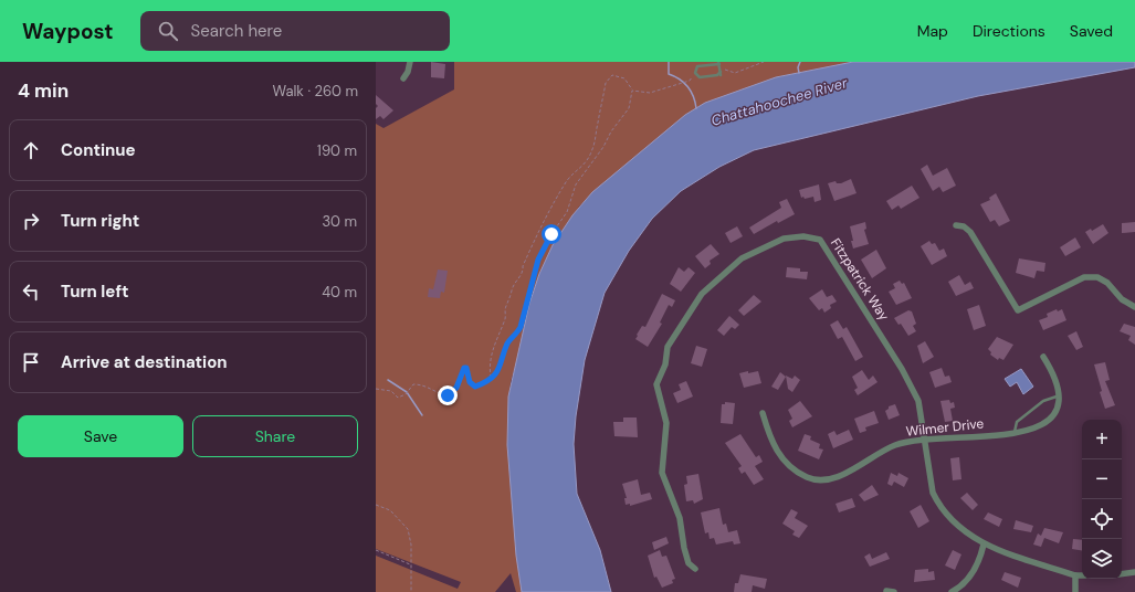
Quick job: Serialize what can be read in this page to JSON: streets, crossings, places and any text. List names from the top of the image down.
{
  "streets": {
    "street": ["Fitzpatrick Way", "Wilmer Drive"]
  },
  "crossings": [
    ["Fitzpatrick Way", "Wilmer Drive"]
  ],
  "water": ["Chattahoochee River"],
  "page": {
    "header": "Waypost",
    "search": "Search here",
    "nav": ["Map", "Directions", "Saved"],
    "heading": ["4 min", "Walk · 260 m"],
    "list": [
      ["Continue", "190 m"],
      ["Turn right", "30 m"],
      ["Turn left", "40 m"],
      "Arrive at destination"
    ],
    "buttons": ["Save", "Share"],
    "map_buttons": ["+", "−"]
  }
}
